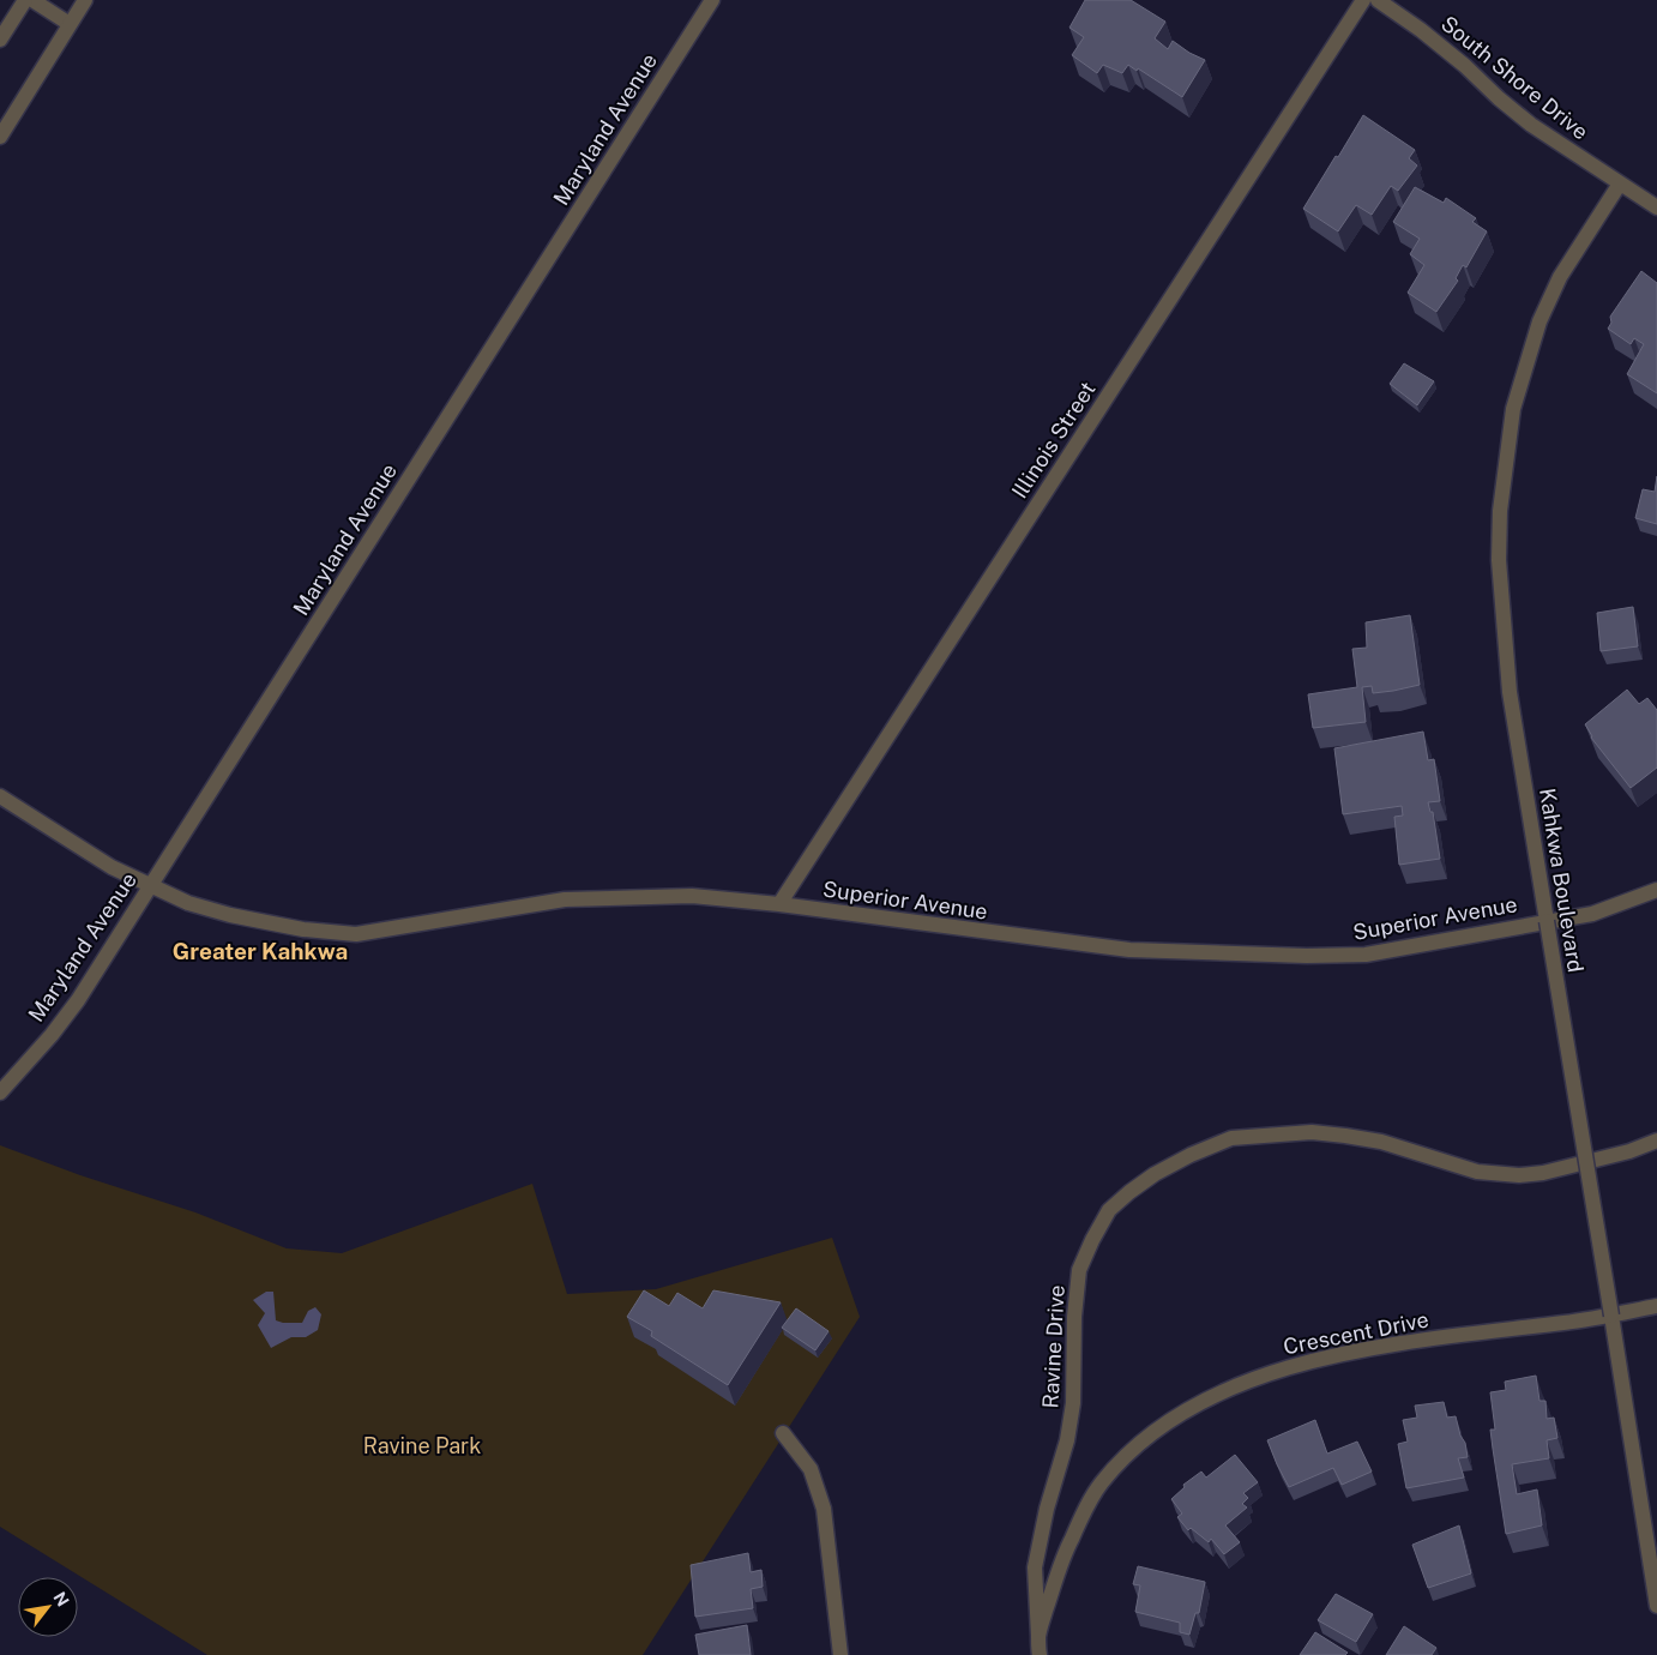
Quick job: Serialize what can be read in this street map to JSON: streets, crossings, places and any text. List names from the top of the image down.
{
  "streets": {
    "street": [
      "South Shore Drive",
      "Maryland Avenue",
      "Illinois Street",
      "Kahkwa Boulevard",
      "Superior Avenue",
      "Crescent Drive",
      "Ravine Drive"
    ]
  },
  "crossings": [
    ["South Shore Drive", "Kahkwa Boulevard"],
    ["Maryland Avenue", "Superior Avenue"],
    ["Illinois Street", "Superior Avenue"],
    ["Kahkwa Boulevard", "Superior Avenue"],
    ["Kahkwa Boulevard", "Crescent Drive"],
    ["Crescent Drive", "Ravine Drive"]
  ],
  "districts": ["Greater Kahkwa"],
  "parks": ["Ravine Park"],
  "north": "top right"
}
